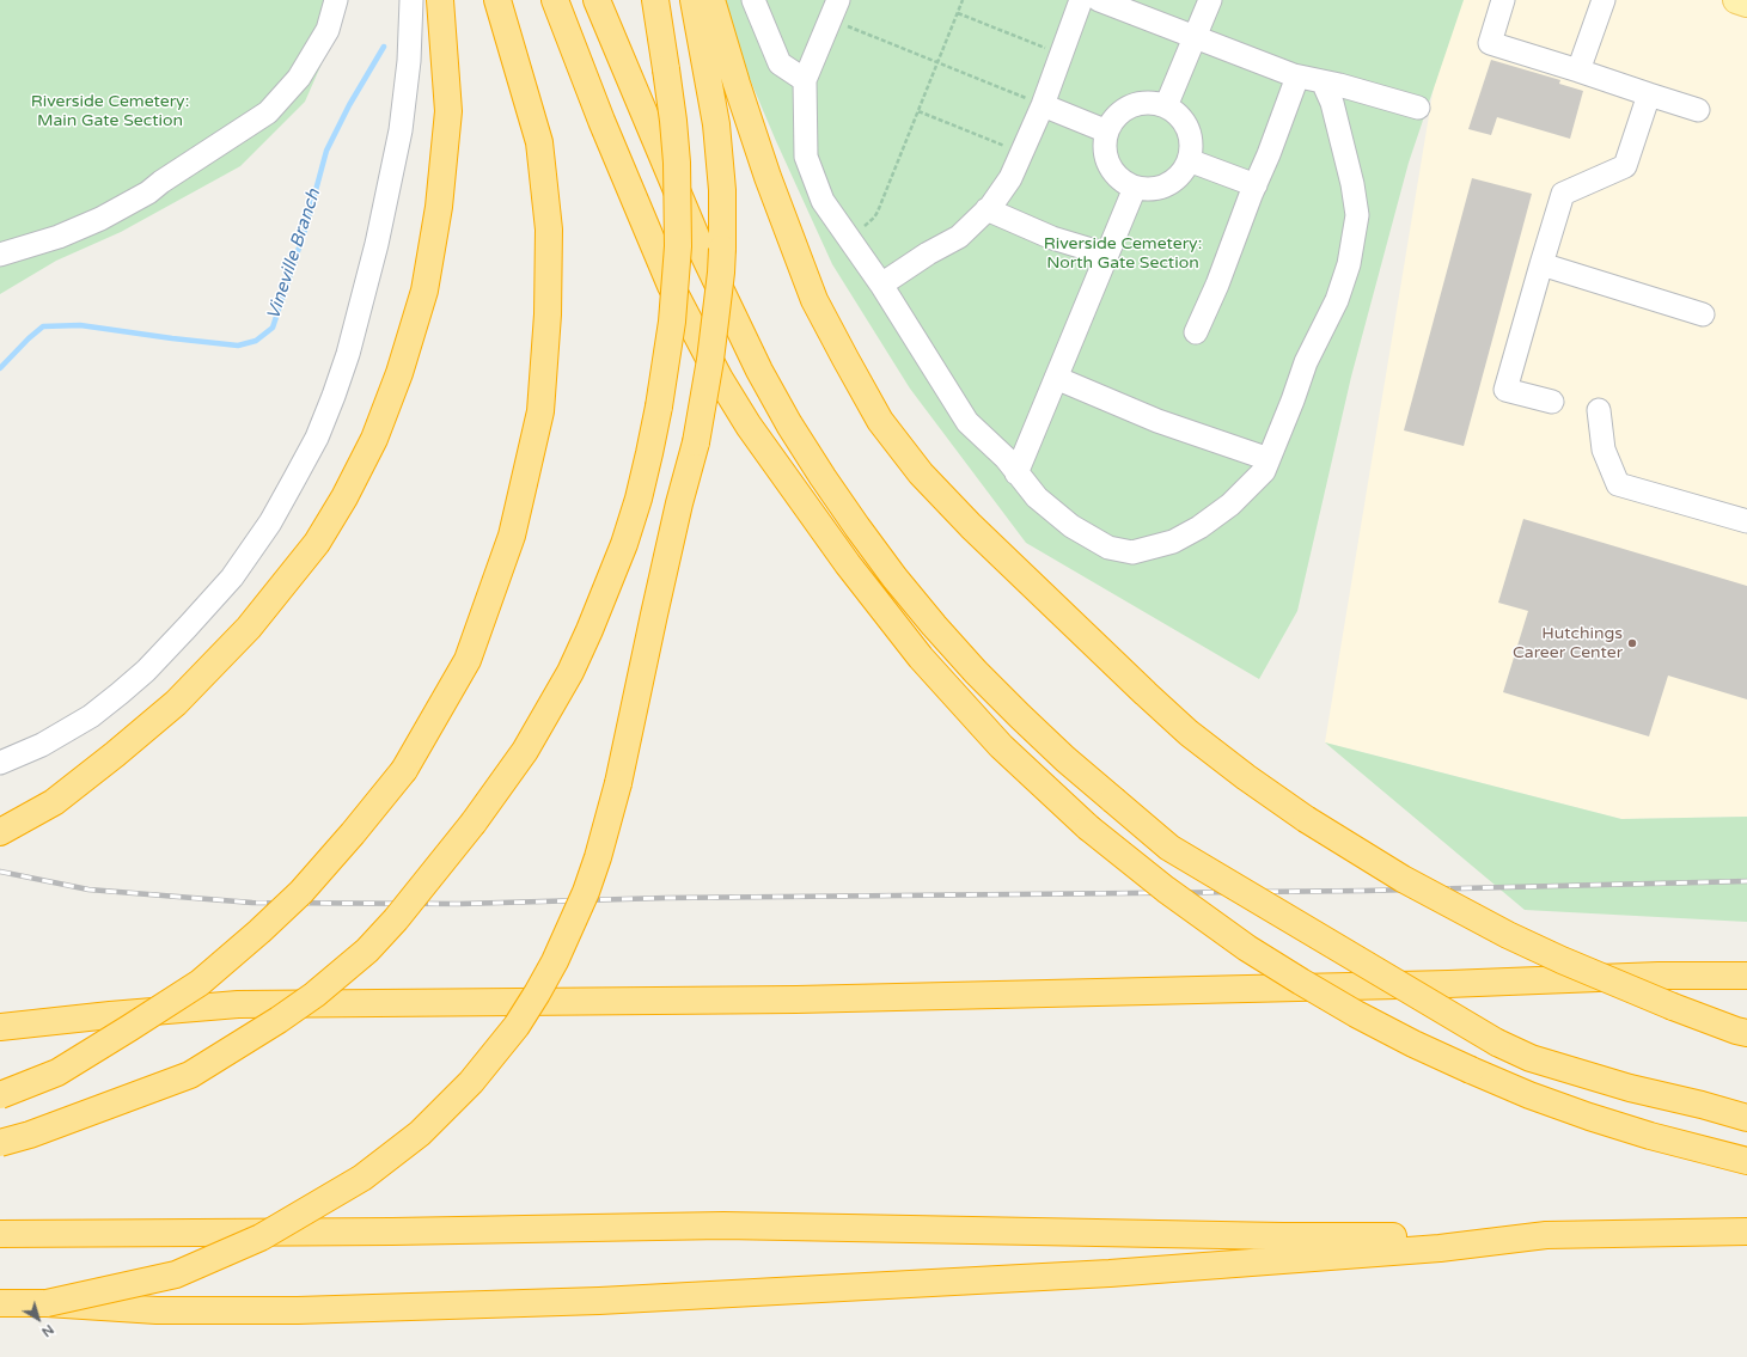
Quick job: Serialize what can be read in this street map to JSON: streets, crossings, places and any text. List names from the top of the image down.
{
  "water": ["Vineville Branch"],
  "parks": ["Riverside Cemetery: Main Gate Section", "Riverside Cemetery: North Gate Section"],
  "places": ["Hutchings Career Center"],
  "north": "bottom right"
}
